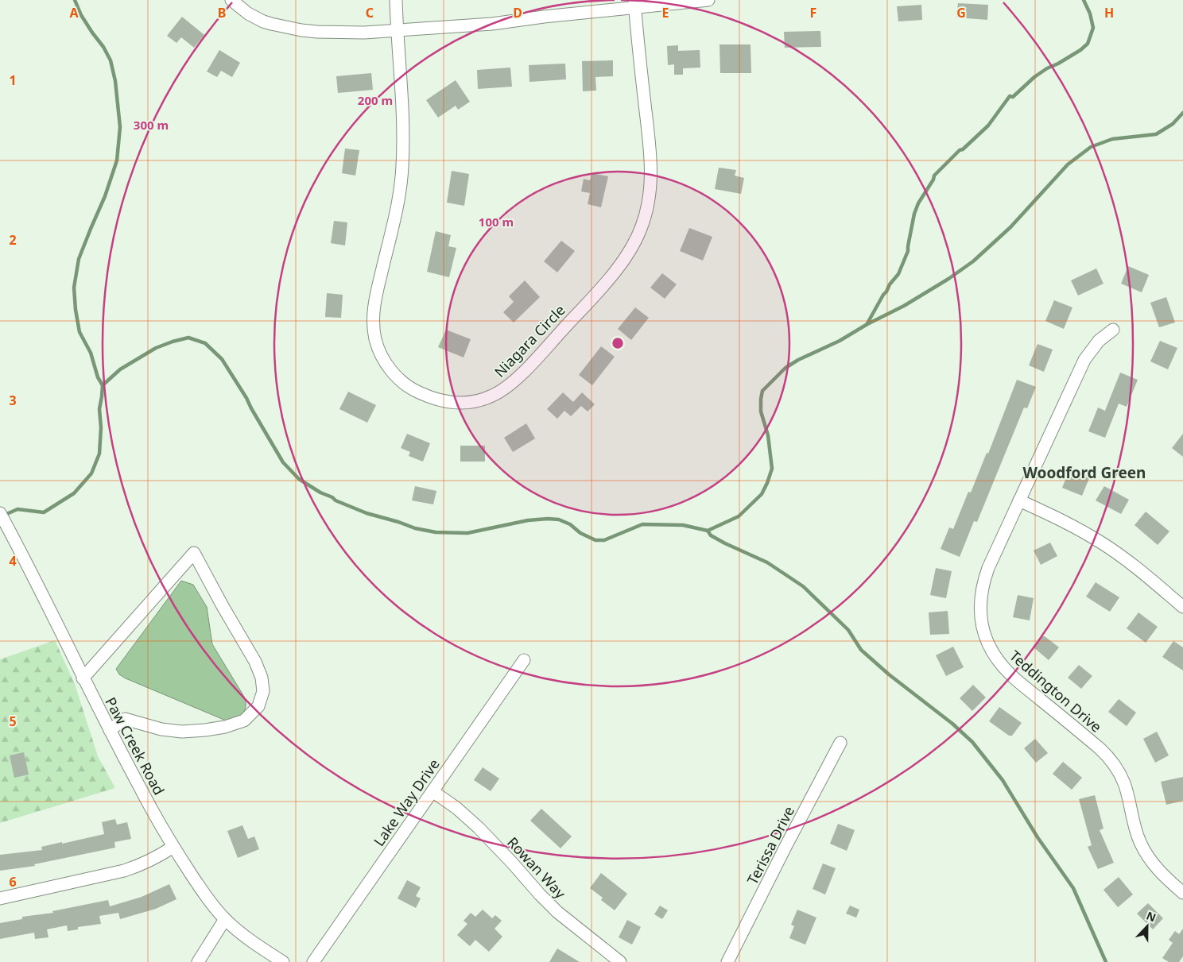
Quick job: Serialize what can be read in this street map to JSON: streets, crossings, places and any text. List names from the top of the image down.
{
  "streets": {
    "street": [
      "Niagara Circle",
      "Teddington Drive",
      "Paw Creek Road",
      "Lake Way Drive",
      "Terissa Drive",
      "Rowan Way"
    ]
  },
  "crossings": [
    ["Lake Way Drive", "Rowan Way"]
  ],
  "districts": ["Woodford Green"],
  "north": "top",
  "grid": {
    "columns": [
      "A",
      "B",
      "C",
      "D",
      "E",
      "F",
      "G",
      "H"
    ],
    "rows": [
      "1",
      "2",
      "3",
      "4",
      "5",
      "6"
    ]
  },
  "rings": ["200 m", "300 m", "100 m"]
}
